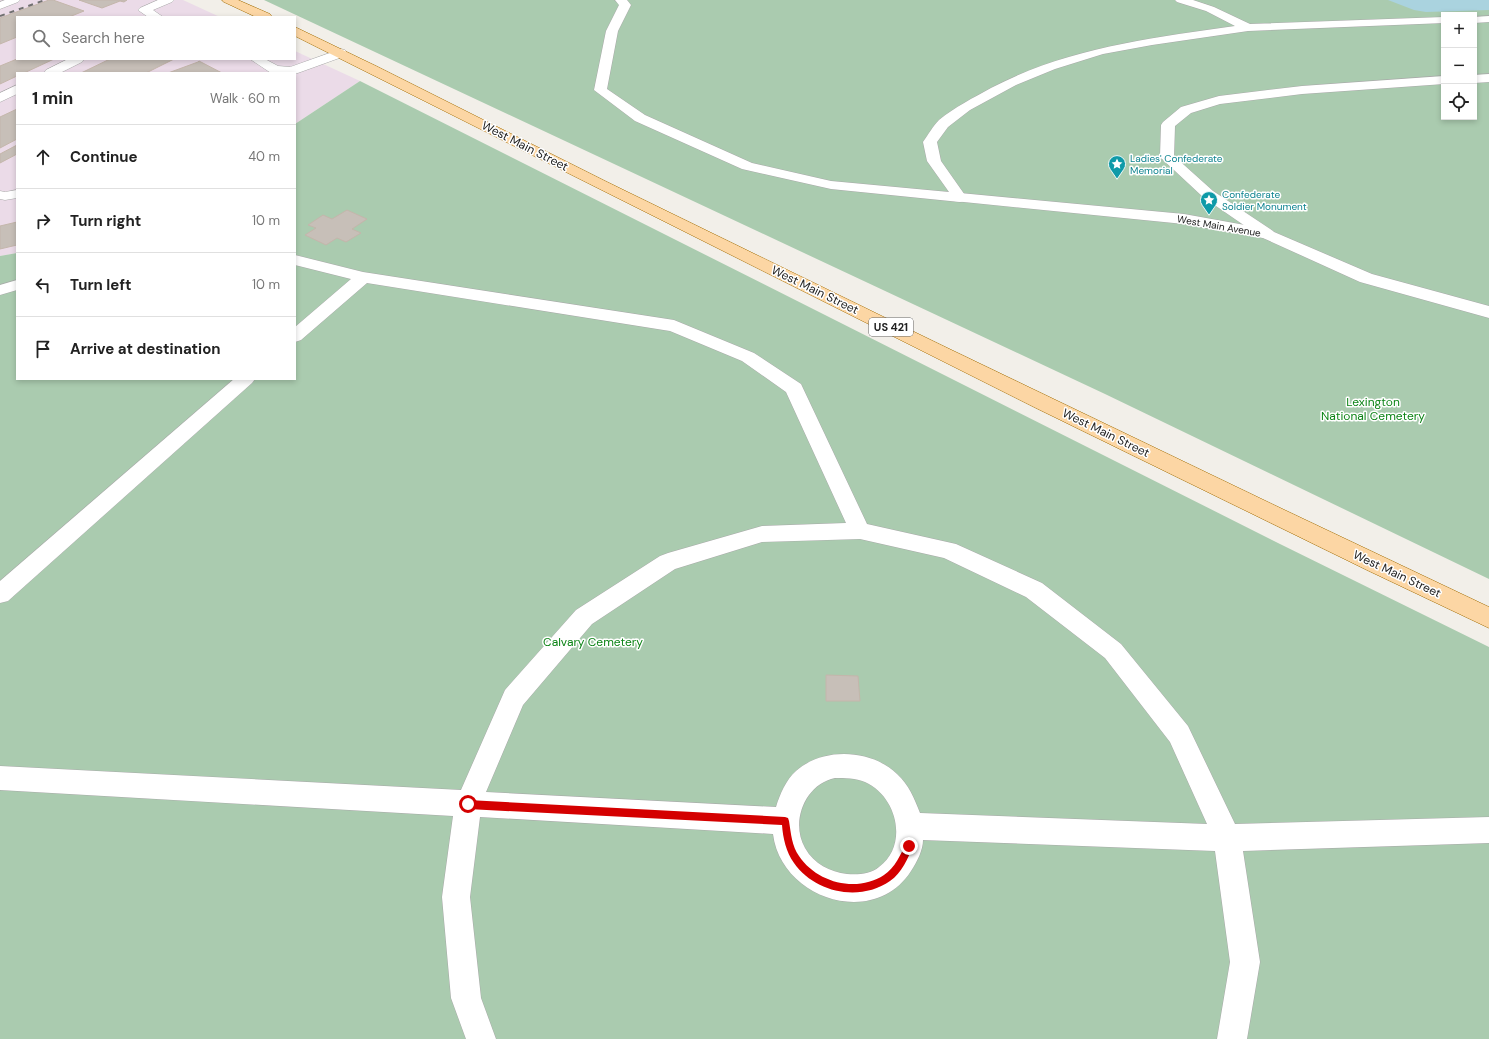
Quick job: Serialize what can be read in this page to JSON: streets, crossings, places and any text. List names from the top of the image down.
{
  "streets": {
    "main road": ["West Main Street", "US 421"],
    "street": ["West Main Avenue"]
  },
  "parks": ["Lexington National Cemetery", "Calvary Cemetery"],
  "places": {
    "place": ["Ladies' Confederate Memorial", "Confederate Soldier Monument"]
  },
  "page": {
    "map_buttons": ["+", "−"],
    "search": "Search here",
    "heading": ["1 min", "Walk · 60 m"],
    "list": [
      ["Continue", "40 m"],
      ["Turn right", "10 m"],
      ["Turn left", "10 m"],
      "Arrive at destination"
    ]
  }
}
